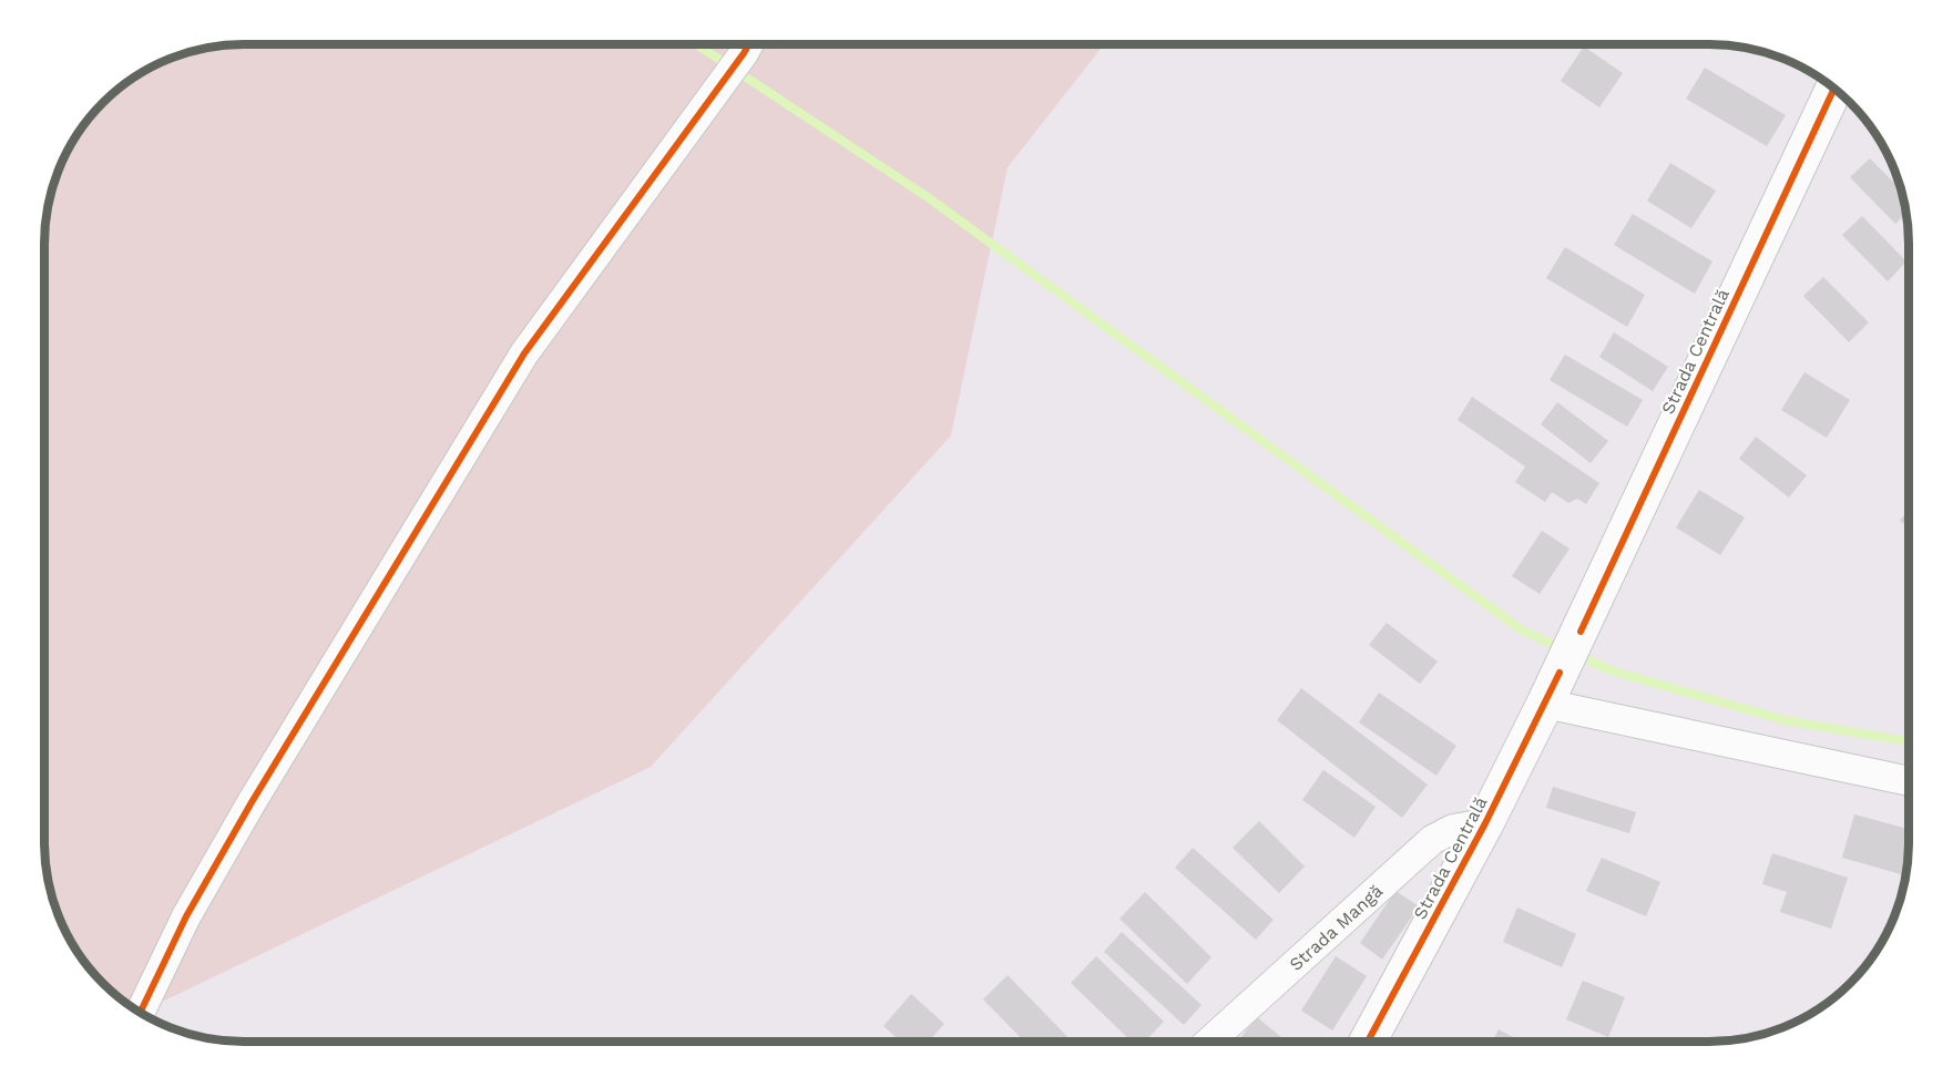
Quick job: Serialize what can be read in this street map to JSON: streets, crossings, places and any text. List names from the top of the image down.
{
  "streets": {
    "main road": ["Strada Centrală"],
    "street": ["Strada Mangă"]
  },
  "crossings": [
    ["Strada Centrală", "Strada Mangă"]
  ]
}
